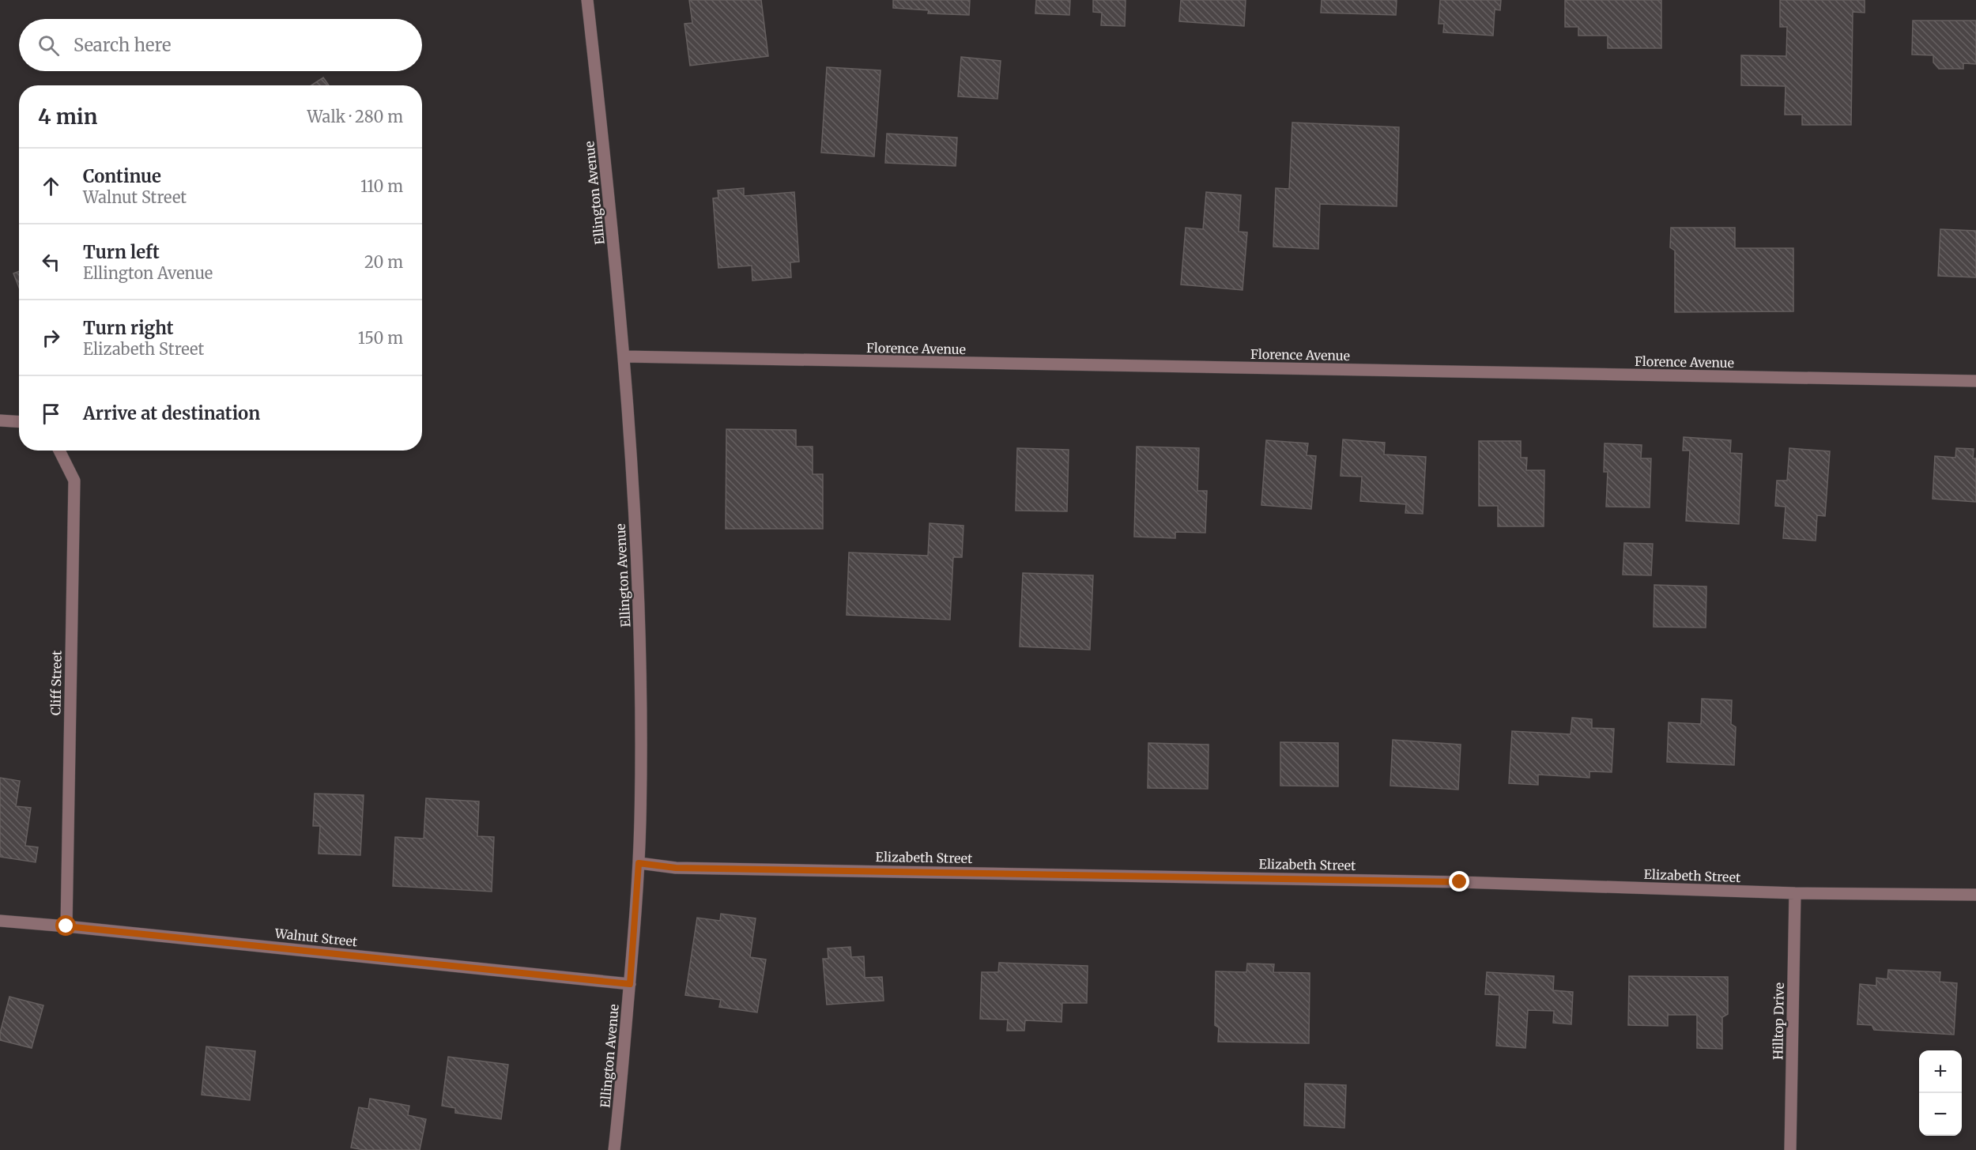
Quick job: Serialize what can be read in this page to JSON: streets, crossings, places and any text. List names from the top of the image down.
{
  "streets": {
    "street": [
      "Ellington Avenue",
      "Florence Avenue",
      "Cliff Street",
      "Elizabeth Street",
      "Walnut Street",
      "Hilltop Drive"
    ]
  },
  "crossings": [
    ["Ellington Avenue", "Florence Avenue"],
    ["Ellington Avenue", "Elizabeth Street"],
    ["Ellington Avenue", "Walnut Street"],
    ["Cliff Street", "Walnut Street"],
    ["Elizabeth Street", "Hilltop Drive"]
  ],
  "page": {
    "search": "Search here",
    "heading": ["4 min", "Walk · 280 m"],
    "list": [
      ["Continue", "Walnut Street", "110 m"],
      ["Turn left", "Ellington Avenue", "20 m"],
      ["Turn right", "Elizabeth Street", "150 m"],
      "Arrive at destination"
    ],
    "map_buttons": ["+", "−"]
  }
}
